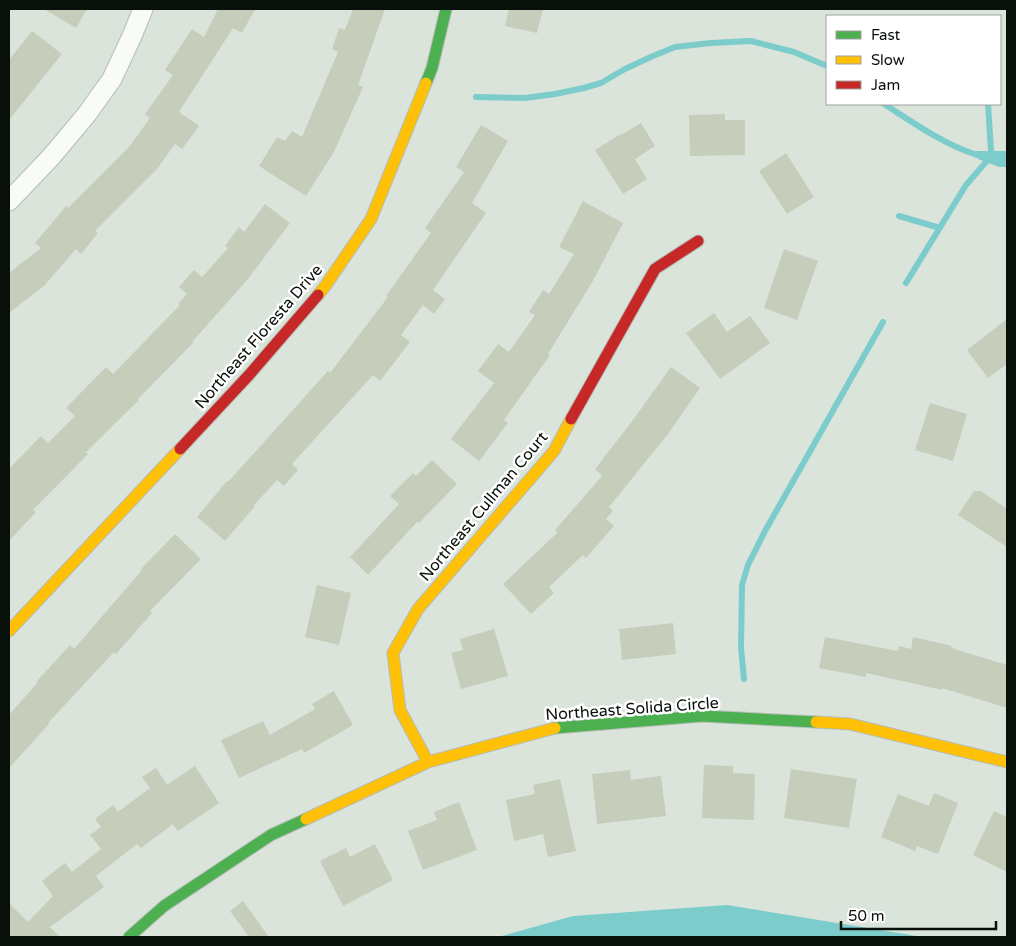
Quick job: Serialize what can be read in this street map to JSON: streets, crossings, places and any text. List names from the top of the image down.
{
  "streets": {
    "street": ["Northeast Floresta Drive", "Northeast Cullman Court", "Northeast Solida Circle"]
  },
  "crossings": [
    ["Northeast Cullman Court", "Northeast Solida Circle"]
  ],
  "legend": ["Fast", "Slow", "Jam"],
  "scale_bar": "50 m"
}
